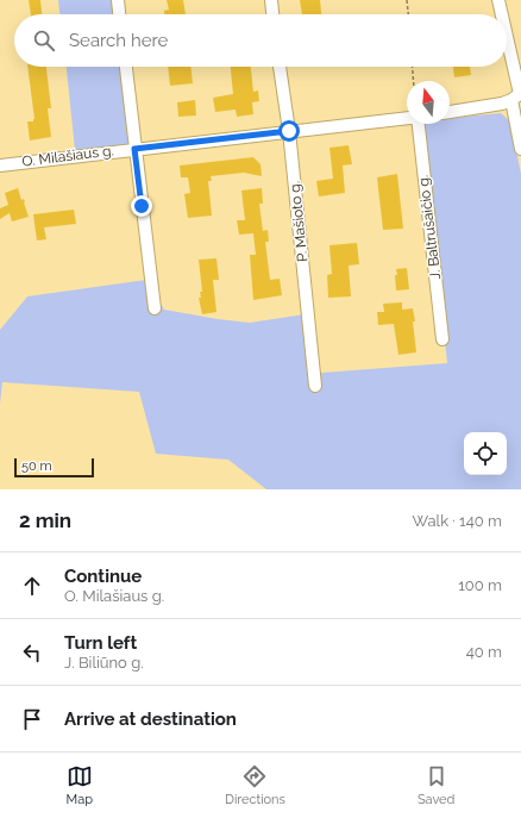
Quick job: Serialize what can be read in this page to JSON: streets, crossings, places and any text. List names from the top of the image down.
{
  "streets": {
    "street": ["O. Milašiaus g.", "P. Mašioto g.", "J. Baltrušaičio g."]
  },
  "crossings": [
    ["O. Milašiaus g.", "P. Mašioto g."]
  ],
  "scale_bar": "50 m",
  "north": "top",
  "page": {
    "search": "Search here",
    "scale": "50 m",
    "heading": ["2 min", "Walk · 140 m"],
    "list": [
      ["Continue", "O. Milašiaus g.", "100 m"],
      ["Turn left", "J. Biliūno g.", "40 m"],
      "Arrive at destination"
    ],
    "nav": ["Map", "Directions", "Saved"]
  }
}
